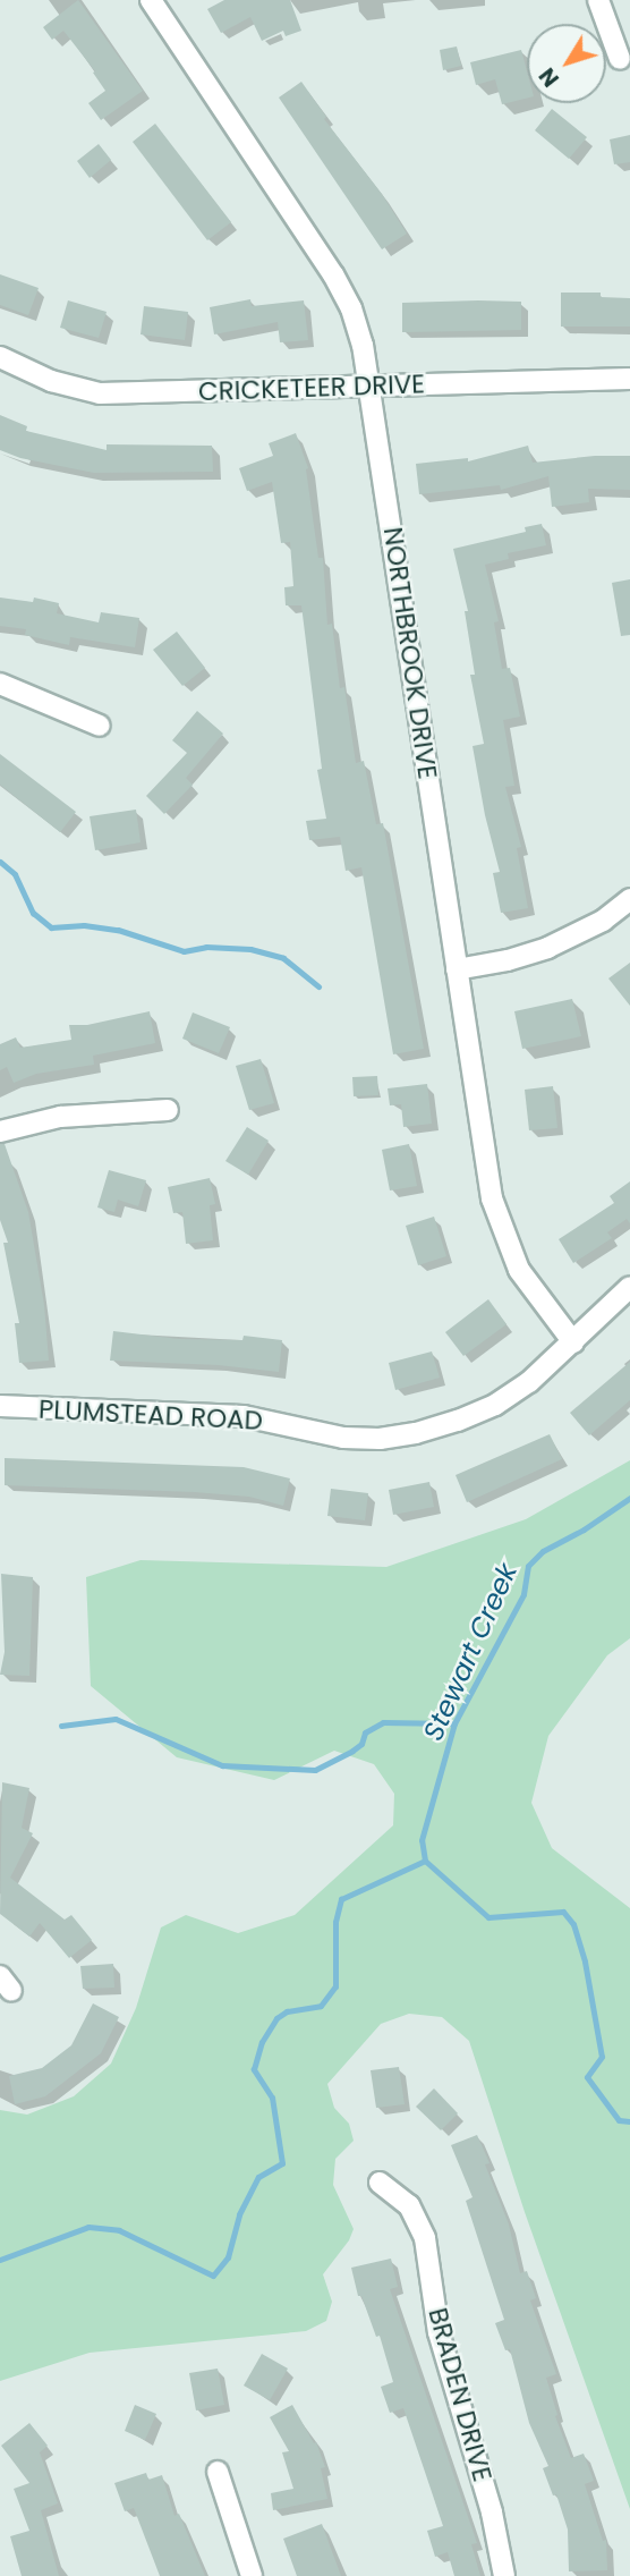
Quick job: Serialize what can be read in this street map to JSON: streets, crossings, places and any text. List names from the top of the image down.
{
  "streets": {
    "street": [
      "CRICKETEER DRIVE",
      "NORTHBROOK DRIVE",
      "PLUMSTEAD ROAD",
      "BRADEN DRIVE"
    ]
  },
  "crossings": [
    ["CRICKETEER DRIVE", "NORTHBROOK DRIVE"],
    ["NORTHBROOK DRIVE", "PLUMSTEAD ROAD"]
  ],
  "water": ["Stewart Creek"],
  "north": "bottom left"
}
